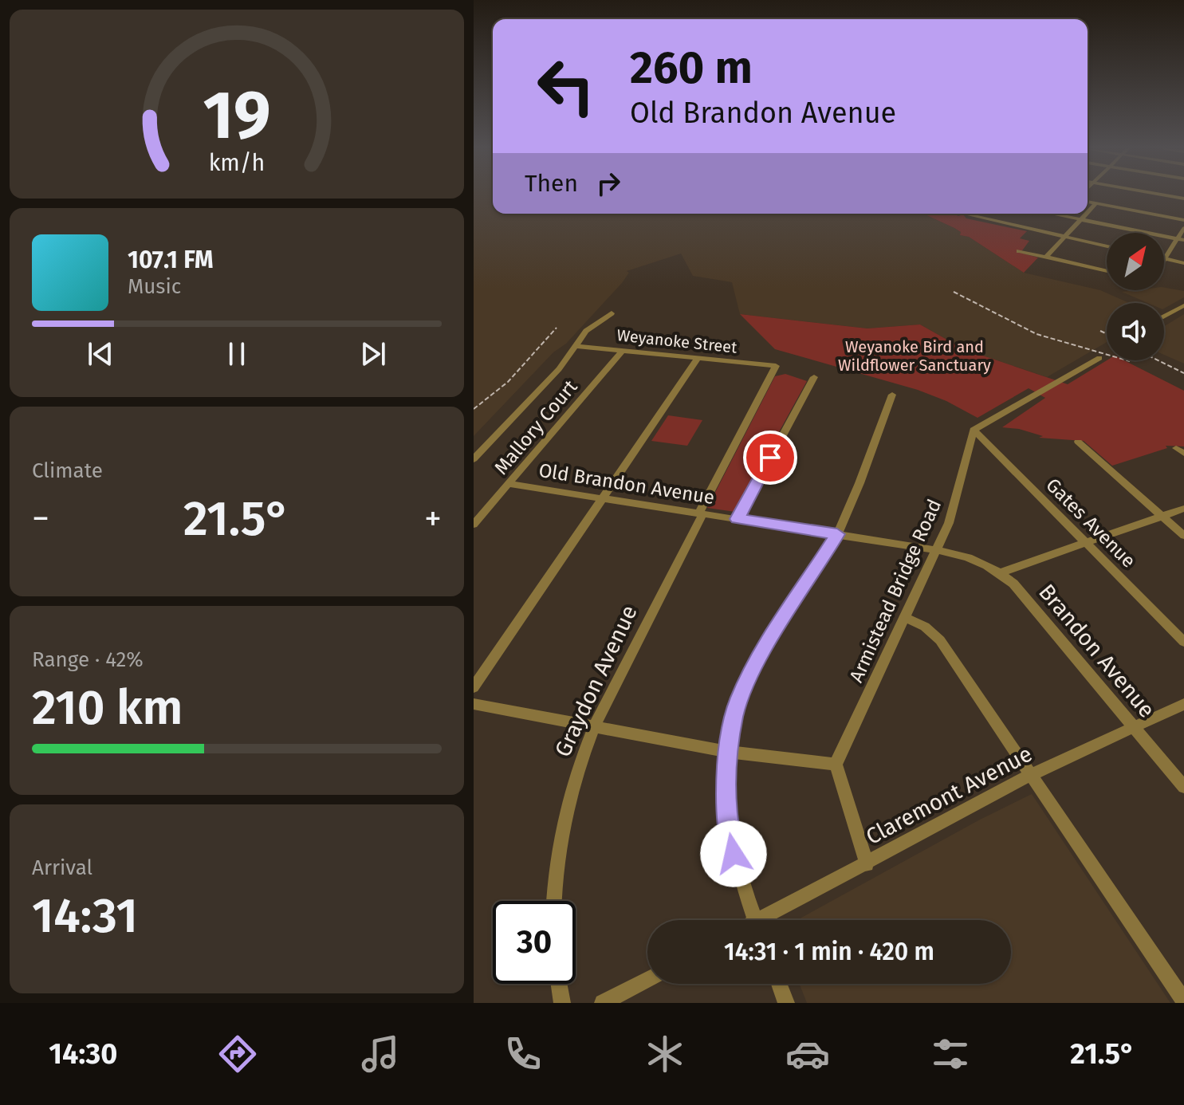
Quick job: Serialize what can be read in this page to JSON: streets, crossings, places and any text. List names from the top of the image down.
{
  "streets": {
    "street": [
      "Weyanoke Street",
      "Mallory Court",
      "Old Brandon Avenue",
      "Gates Avenue",
      "Armistead Bridge Road",
      "Brandon Avenue",
      "Graydon Avenue",
      "Claremont Avenue"
    ]
  },
  "crossings": [
    ["Weyanoke Street", "Mallory Court"],
    ["Weyanoke Street", "Graydon Avenue"],
    ["Mallory Court", "Old Brandon Avenue"],
    ["Old Brandon Avenue", "Armistead Bridge Road"],
    ["Old Brandon Avenue", "Brandon Avenue"],
    ["Old Brandon Avenue", "Graydon Avenue"],
    ["Gates Avenue", "Armistead Bridge Road"],
    ["Brandon Avenue", "Claremont Avenue"]
  ],
  "parks": ["Weyanoke Bird and Wildflower Sanctuary"],
  "north": "top right",
  "page": {
    "turn": ["260 m", "Old Brandon Avenue"],
    "then": "Then",
    "song": ["107.1 FM", "Music"],
    "tile": [
      "Climate",
      ["Range · 42%", "210 km"],
      ["Arrival", "14:31"]
    ],
    "heat": ["−", "21.5°", "+"],
    "limit": "30",
    "trip": "14:31 · 1 min · 420 m",
    "tabs": ["14:30", "21.5°"],
    "gauge": ["19", "km/h"]
  }
}
